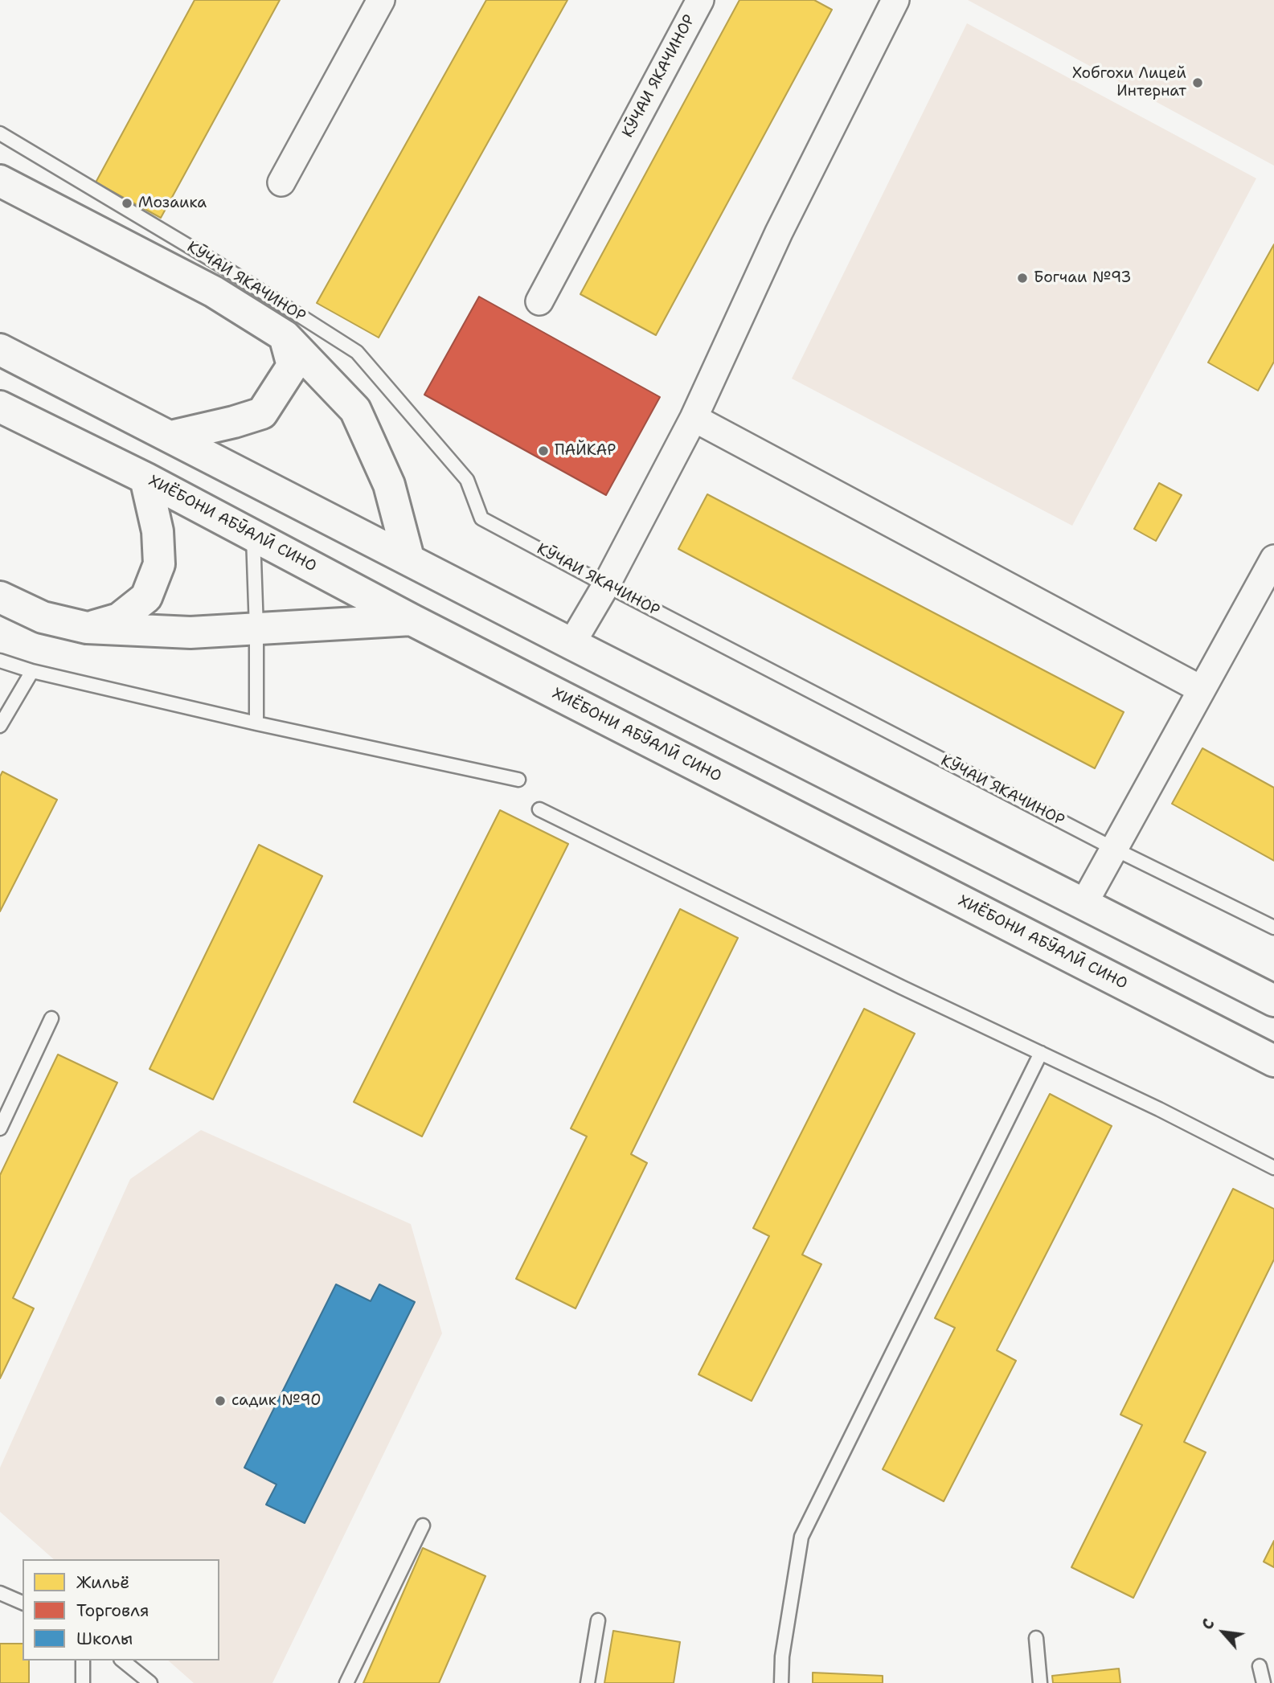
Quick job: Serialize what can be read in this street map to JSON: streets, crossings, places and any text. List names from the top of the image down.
{
  "streets": {
    "main road": ["ХИЁБОНИ АБӮАЛӢ СИНО"],
    "street": ["КӮЧАИ ЯКАЧИНОР"]
  },
  "places": [
    "Хобгохи Лицей Интернат",
    "Мозаика",
    "Богчаи №93",
    "ПАЙКАР",
    "садик №90"
  ],
  "legend": ["Жильё", "Торговля", "Школы"],
  "north": "top left"
}
